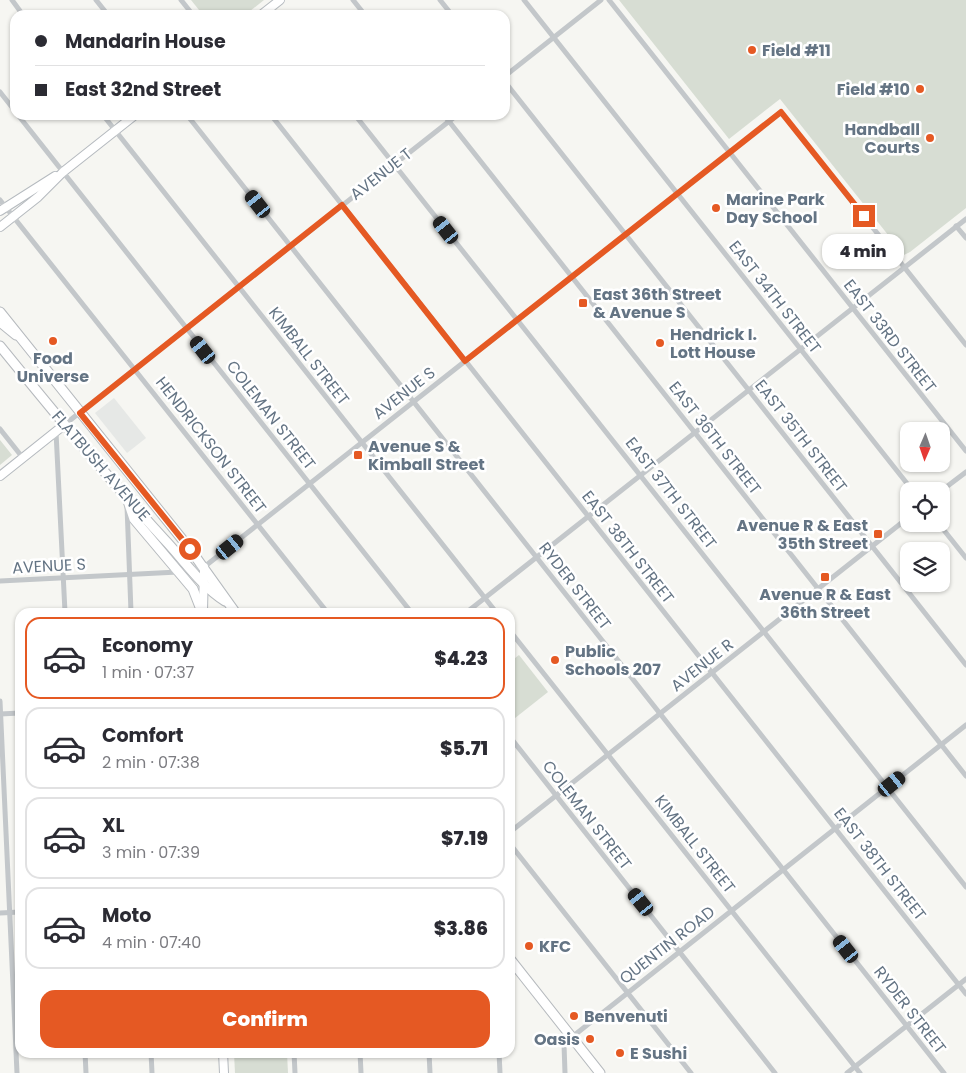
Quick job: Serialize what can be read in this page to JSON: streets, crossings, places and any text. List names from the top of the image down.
{
  "streets": {
    "main road": ["AVENUE T", "FLATBUSH AVENUE"],
    "street": [
      "EAST 34TH STREET",
      "EAST 33RD STREET",
      "KIMBALL STREET",
      "AVENUE S",
      "COLEMAN STREET",
      "EAST 35TH STREET",
      "EAST 36TH STREET",
      "HENDRICKSON STREET",
      "EAST 37TH STREET",
      "EAST 38TH STREET",
      "RYDER STREET",
      "AVENUE R",
      "QUENTIN ROAD"
    ]
  },
  "crossings": [
    ["AVENUE T", "KIMBALL STREET"],
    ["AVENUE T", "COLEMAN STREET"],
    ["AVENUE T", "EAST 36TH STREET"],
    ["AVENUE T", "HENDRICKSON STREET"],
    ["AVENUE T", "FLATBUSH AVENUE"],
    ["AVENUE T", "EAST 37TH STREET"],
    ["AVENUE T", "EAST 38TH STREET"],
    ["AVENUE T", "RYDER STREET"],
    ["EAST 34TH STREET", "AVENUE S"],
    ["EAST 33RD STREET", "AVENUE S"],
    ["KIMBALL STREET", "AVENUE S"],
    ["KIMBALL STREET", "AVENUE R"],
    ["KIMBALL STREET", "QUENTIN ROAD"],
    ["AVENUE S", "COLEMAN STREET"],
    ["AVENUE S", "EAST 35TH STREET"],
    ["AVENUE S", "EAST 36TH STREET"],
    ["AVENUE S", "HENDRICKSON STREET"],
    ["AVENUE S", "FLATBUSH AVENUE"],
    ["AVENUE S", "EAST 37TH STREET"],
    ["AVENUE S", "EAST 38TH STREET"],
    ["AVENUE S", "RYDER STREET"],
    ["COLEMAN STREET", "AVENUE R"],
    ["COLEMAN STREET", "QUENTIN ROAD"],
    ["EAST 35TH STREET", "AVENUE R"],
    ["EAST 36TH STREET", "AVENUE R"],
    ["EAST 36TH STREET", "QUENTIN ROAD"],
    ["EAST 37TH STREET", "AVENUE R"],
    ["EAST 37TH STREET", "QUENTIN ROAD"],
    ["EAST 38TH STREET", "AVENUE R"],
    ["EAST 38TH STREET", "QUENTIN ROAD"],
    ["RYDER STREET", "AVENUE R"],
    ["RYDER STREET", "QUENTIN ROAD"]
  ],
  "places": {
    "other": [
      "Field #11",
      "Field #10",
      "Handball Courts",
      "Marine Park Day School",
      "Food Universe",
      "Hendrick I. Lott House",
      "Public Schools 207",
      "KFC",
      "Benvenuti",
      "Oasis",
      "E Sushi"
    ],
    "transit": [
      "East 36th Street & Avenue S",
      "Avenue S & Kimball Street",
      "Avenue R & East 35th Street",
      "Avenue R & East 36th Street"
    ]
  },
  "north": "bottom",
  "page": {
    "banner": ["Mandarin House", "East 32nd Street"],
    "bubble": "4 min",
    "list": [
      {
        "name": "Economy",
        "note": "1 min · 07:37",
        "value": "$4.23"
      },
      {
        "name": "Comfort",
        "note": "2 min · 07:38",
        "value": "$5.71"
      },
      {
        "name": "XL",
        "note": "3 min · 07:39",
        "value": "$7.19"
      },
      {
        "name": "Moto",
        "note": "4 min · 07:40",
        "value": "$3.86"
      }
    ],
    "buttons": "Confirm"
  }
}
